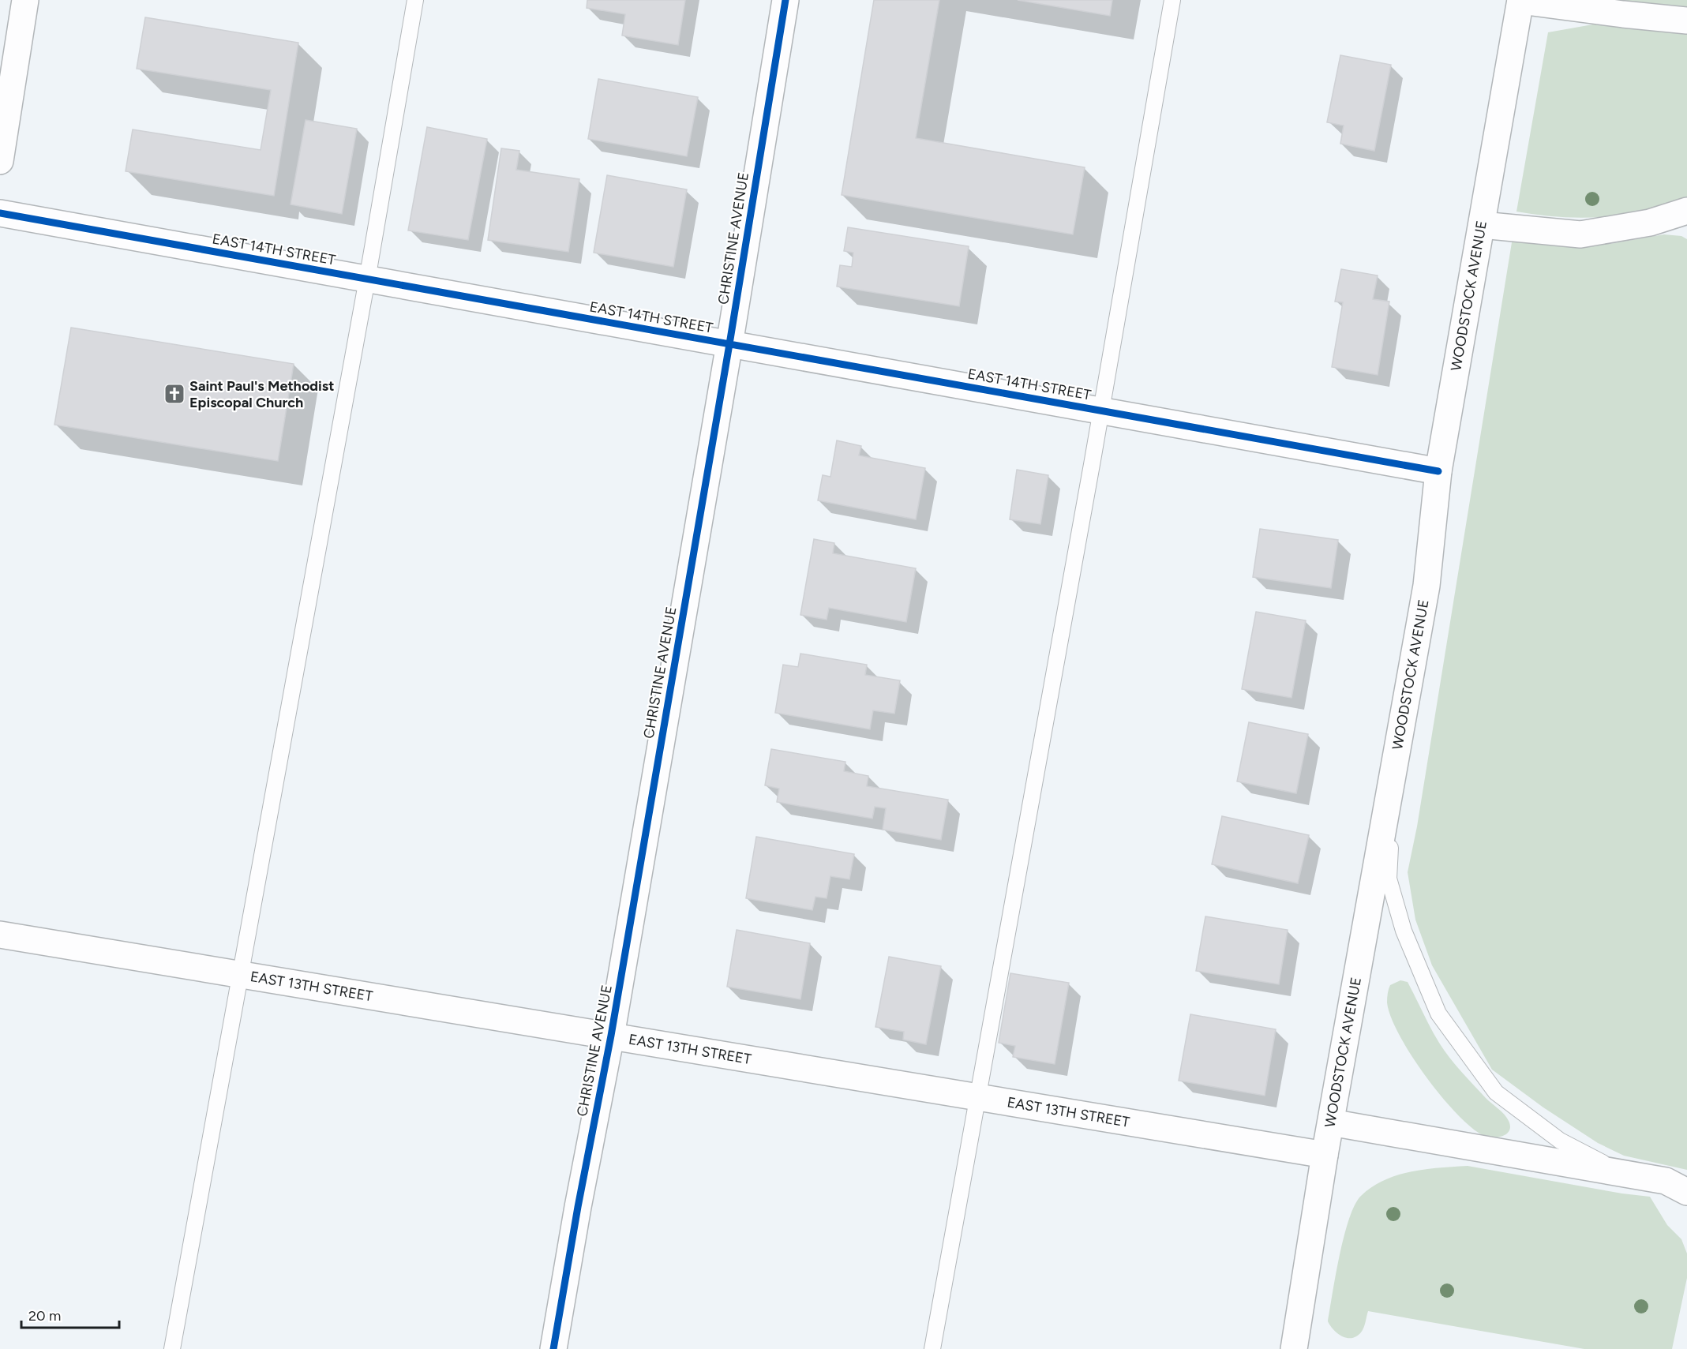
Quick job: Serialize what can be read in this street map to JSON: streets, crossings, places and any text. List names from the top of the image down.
{
  "streets": {
    "street": [
      "CHRISTINE AVENUE",
      "EAST 14TH STREET",
      "WOODSTOCK AVENUE",
      "EAST 13TH STREET"
    ]
  },
  "crossings": [
    ["CHRISTINE AVENUE", "EAST 14TH STREET"],
    ["CHRISTINE AVENUE", "EAST 13TH STREET"],
    ["EAST 14TH STREET", "WOODSTOCK AVENUE"],
    ["WOODSTOCK AVENUE", "EAST 13TH STREET"]
  ],
  "places": {
    "church": ["Saint Paul's Methodist Episcopal Church"]
  },
  "scale_bar": "20 m"
}
